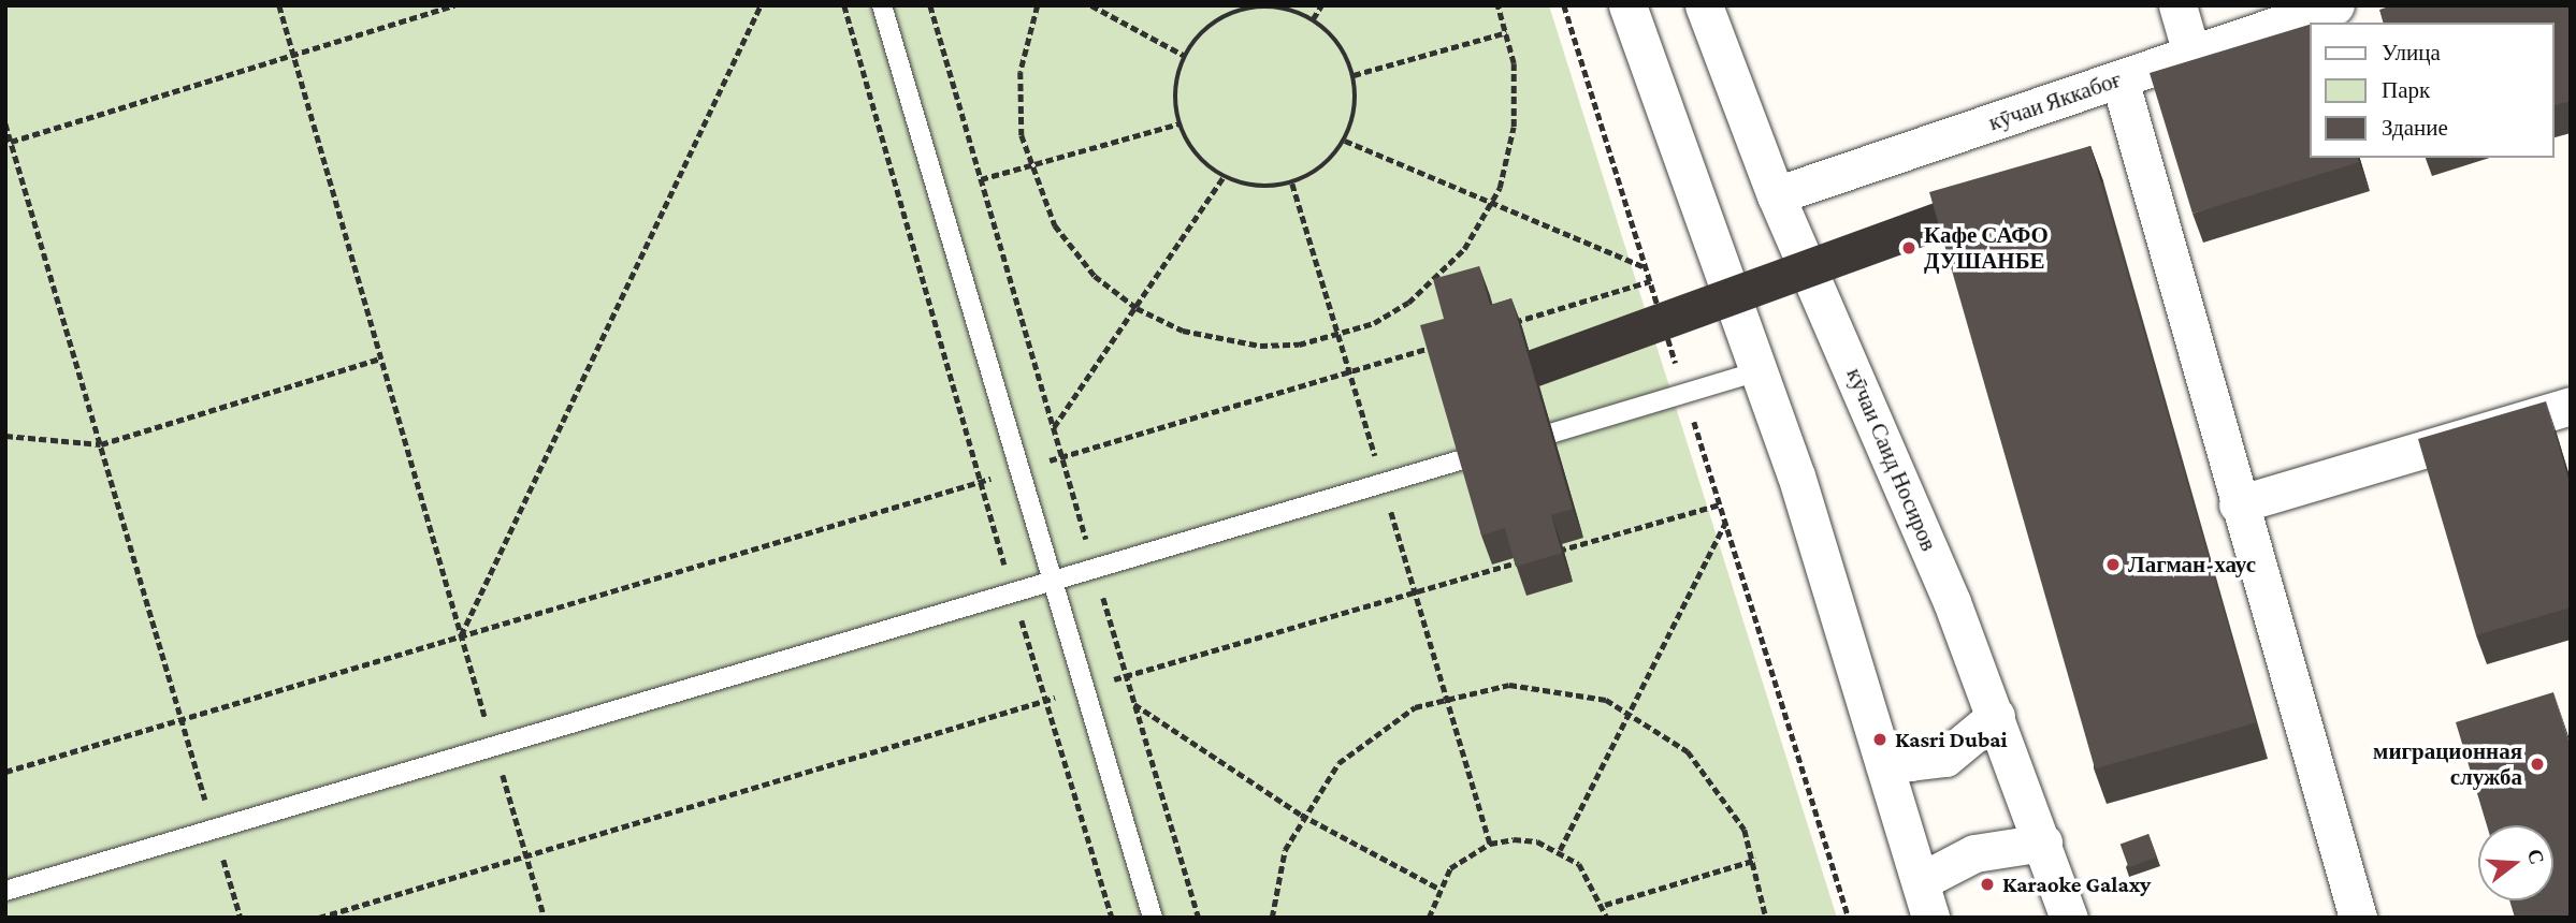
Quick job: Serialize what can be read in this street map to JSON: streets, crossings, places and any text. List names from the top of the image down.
{
  "streets": {
    "street": ["кӯчаи Яккабоғ", "кӯчаи Саид Носиров"]
  },
  "crossings": [
    ["кӯчаи Яккабоғ", "кӯчаи Саид Носиров"]
  ],
  "places": [
    "Кафе САФО ДУШАНБЕ",
    "Лагман-хаус",
    "Kasri Dubai",
    "миграционная служба",
    "Karaoke Galaxy"
  ],
  "legend": ["Улица", "Парк", "Здание"],
  "north": "right"
}
